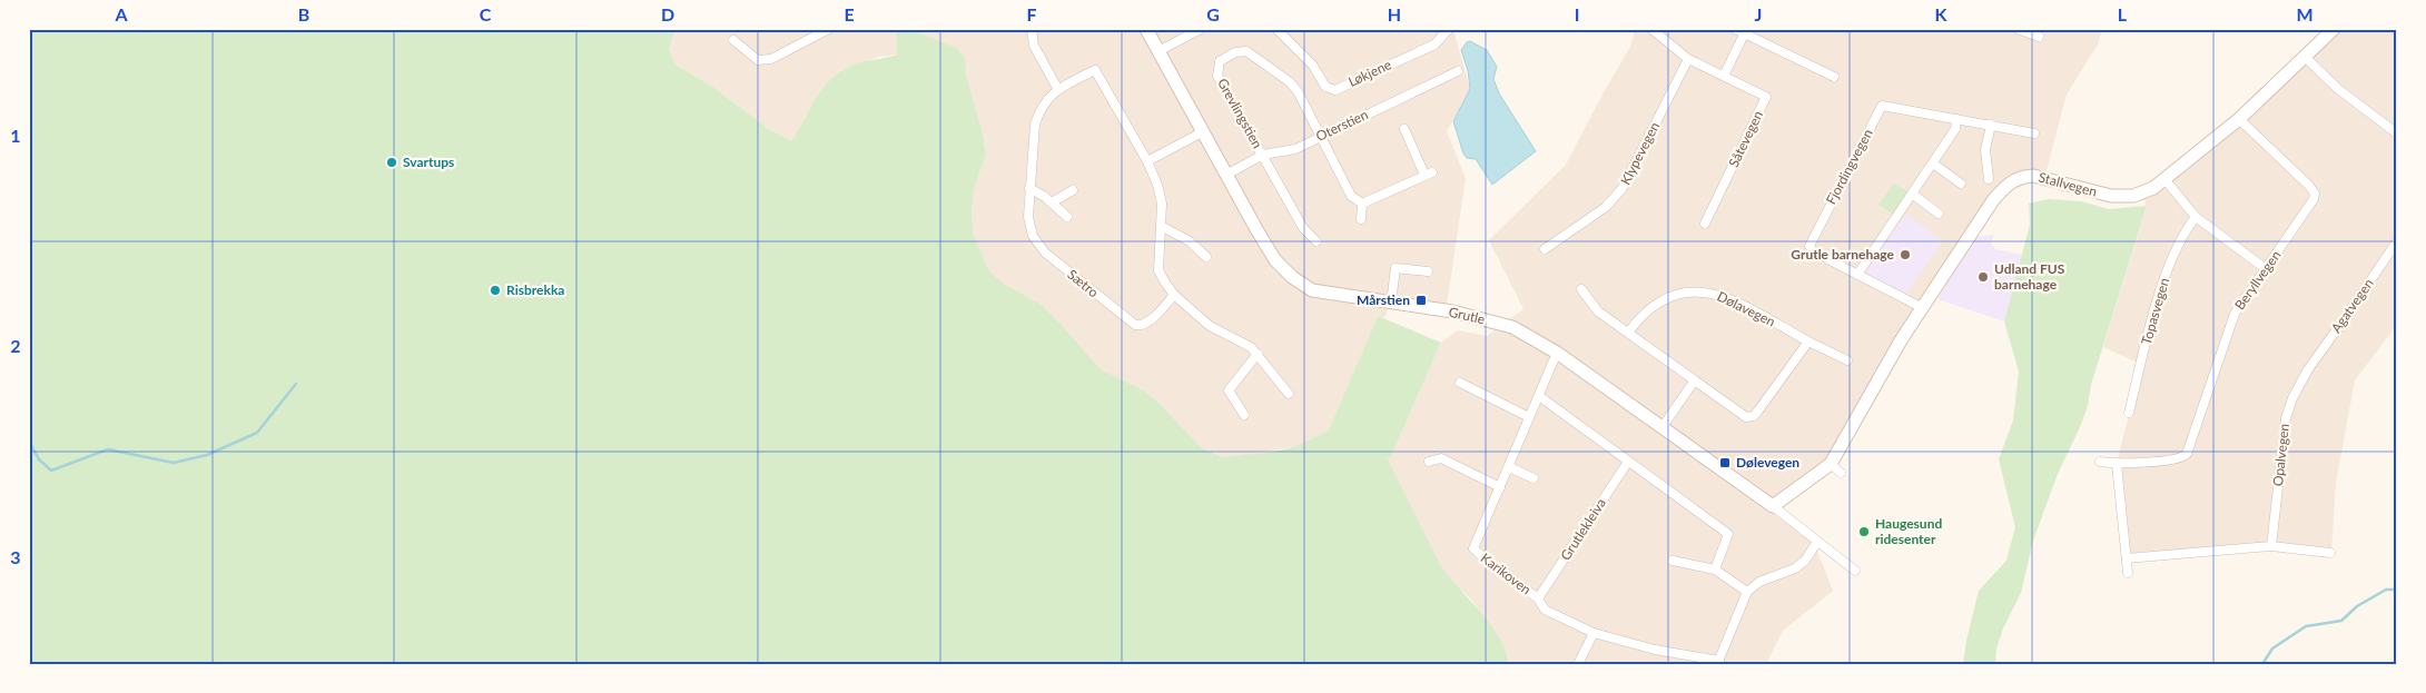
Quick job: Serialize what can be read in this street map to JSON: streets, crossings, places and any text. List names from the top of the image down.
{
  "streets": {
    "street": [
      "Løkjene",
      "Grevlingstien",
      "Oterstien",
      "Såtevegen",
      "Klypevegen",
      "Fjordingvegen",
      "Stallvegen",
      "Beryllvegen",
      "Sætro",
      "Agatvegen",
      "Dølavegen",
      "Topasvegen",
      "Grutle",
      "Opalvegen",
      "Grutlekleiva",
      "Karikoven"
    ]
  },
  "crossings": [
    ["Grevlingstien", "Oterstien"],
    ["Oterstien", "Grutle"],
    ["Såtevegen", "Klypevegen"],
    ["Fjordingvegen", "Stallvegen"],
    ["Stallvegen", "Beryllvegen"],
    ["Stallvegen", "Grutle"],
    ["Agatvegen", "Opalvegen"],
    ["Grutle", "Karikoven"],
    ["Grutlekleiva", "Karikoven"]
  ],
  "places": {
    "other": [
      "Svartups",
      "Grutle barnehage",
      "Udland FUS barnehage",
      "Risbrekka",
      "Haugesund ridesenter"
    ],
    "transit": ["Mårstien", "Dølevegen"]
  },
  "grid": {
    "columns": [
      "A",
      "B",
      "C",
      "D",
      "E",
      "F",
      "G",
      "H",
      "I",
      "J",
      "K",
      "L",
      "M"
    ],
    "rows": ["1", "2", "3"]
  }
}
